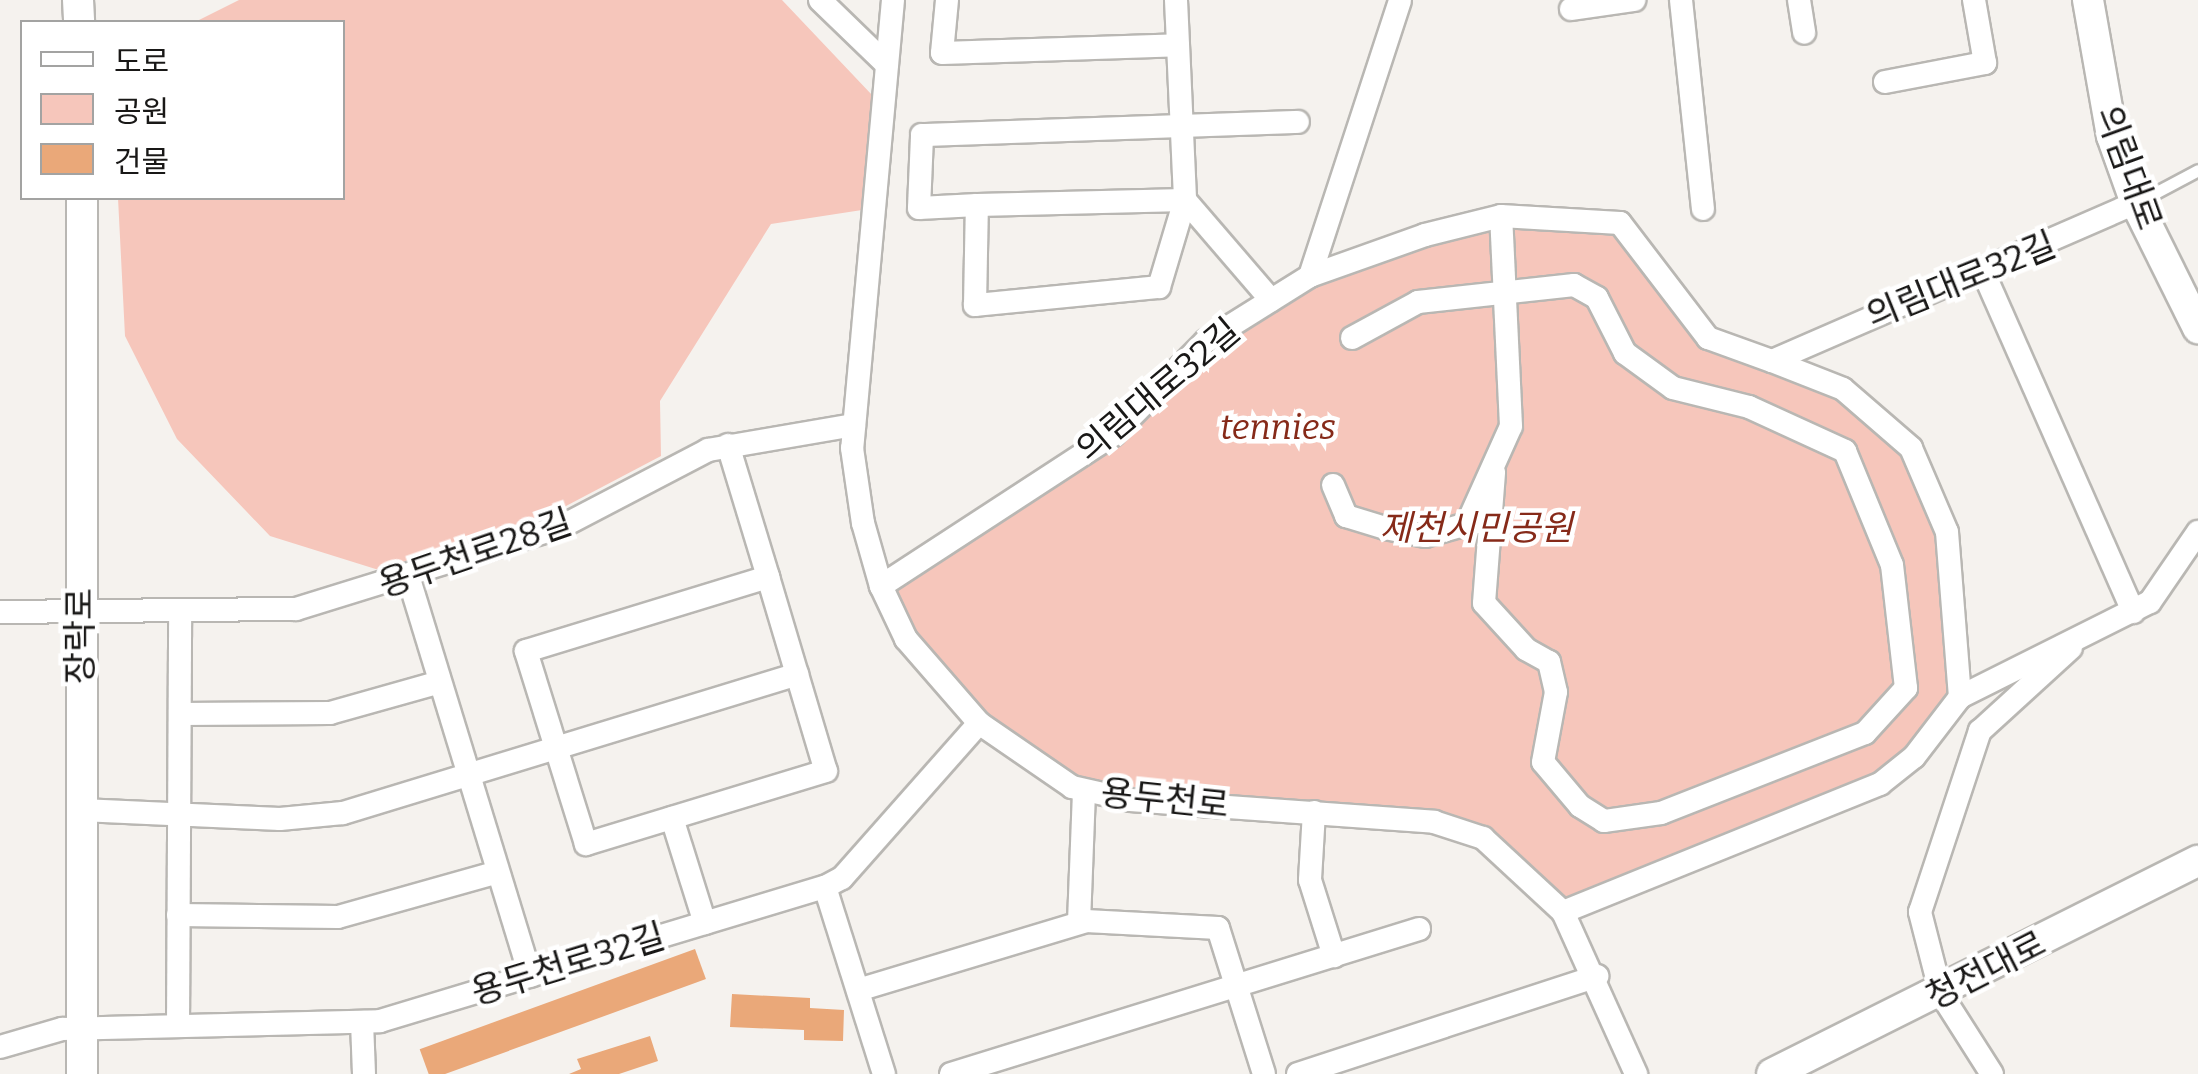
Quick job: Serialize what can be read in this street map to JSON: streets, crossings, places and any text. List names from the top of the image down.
{
  "streets": {
    "street": [
      "의림대로",
      "의림대로32길",
      "용두천로28길",
      "장락로",
      "용두천로",
      "용두천로32길",
      "청전대로"
    ]
  },
  "crossings": [
    ["의림대로", "의림대로32길"],
    ["의림대로32길", "용두천로"],
    ["용두천로28길", "장락로"],
    ["용두천로28길", "용두천로"],
    ["장락로", "용두천로32길"],
    ["용두천로", "용두천로32길"]
  ],
  "parks": ["tennies", "제천시민공원"],
  "legend": ["도로", "공원", "건물"]
}
